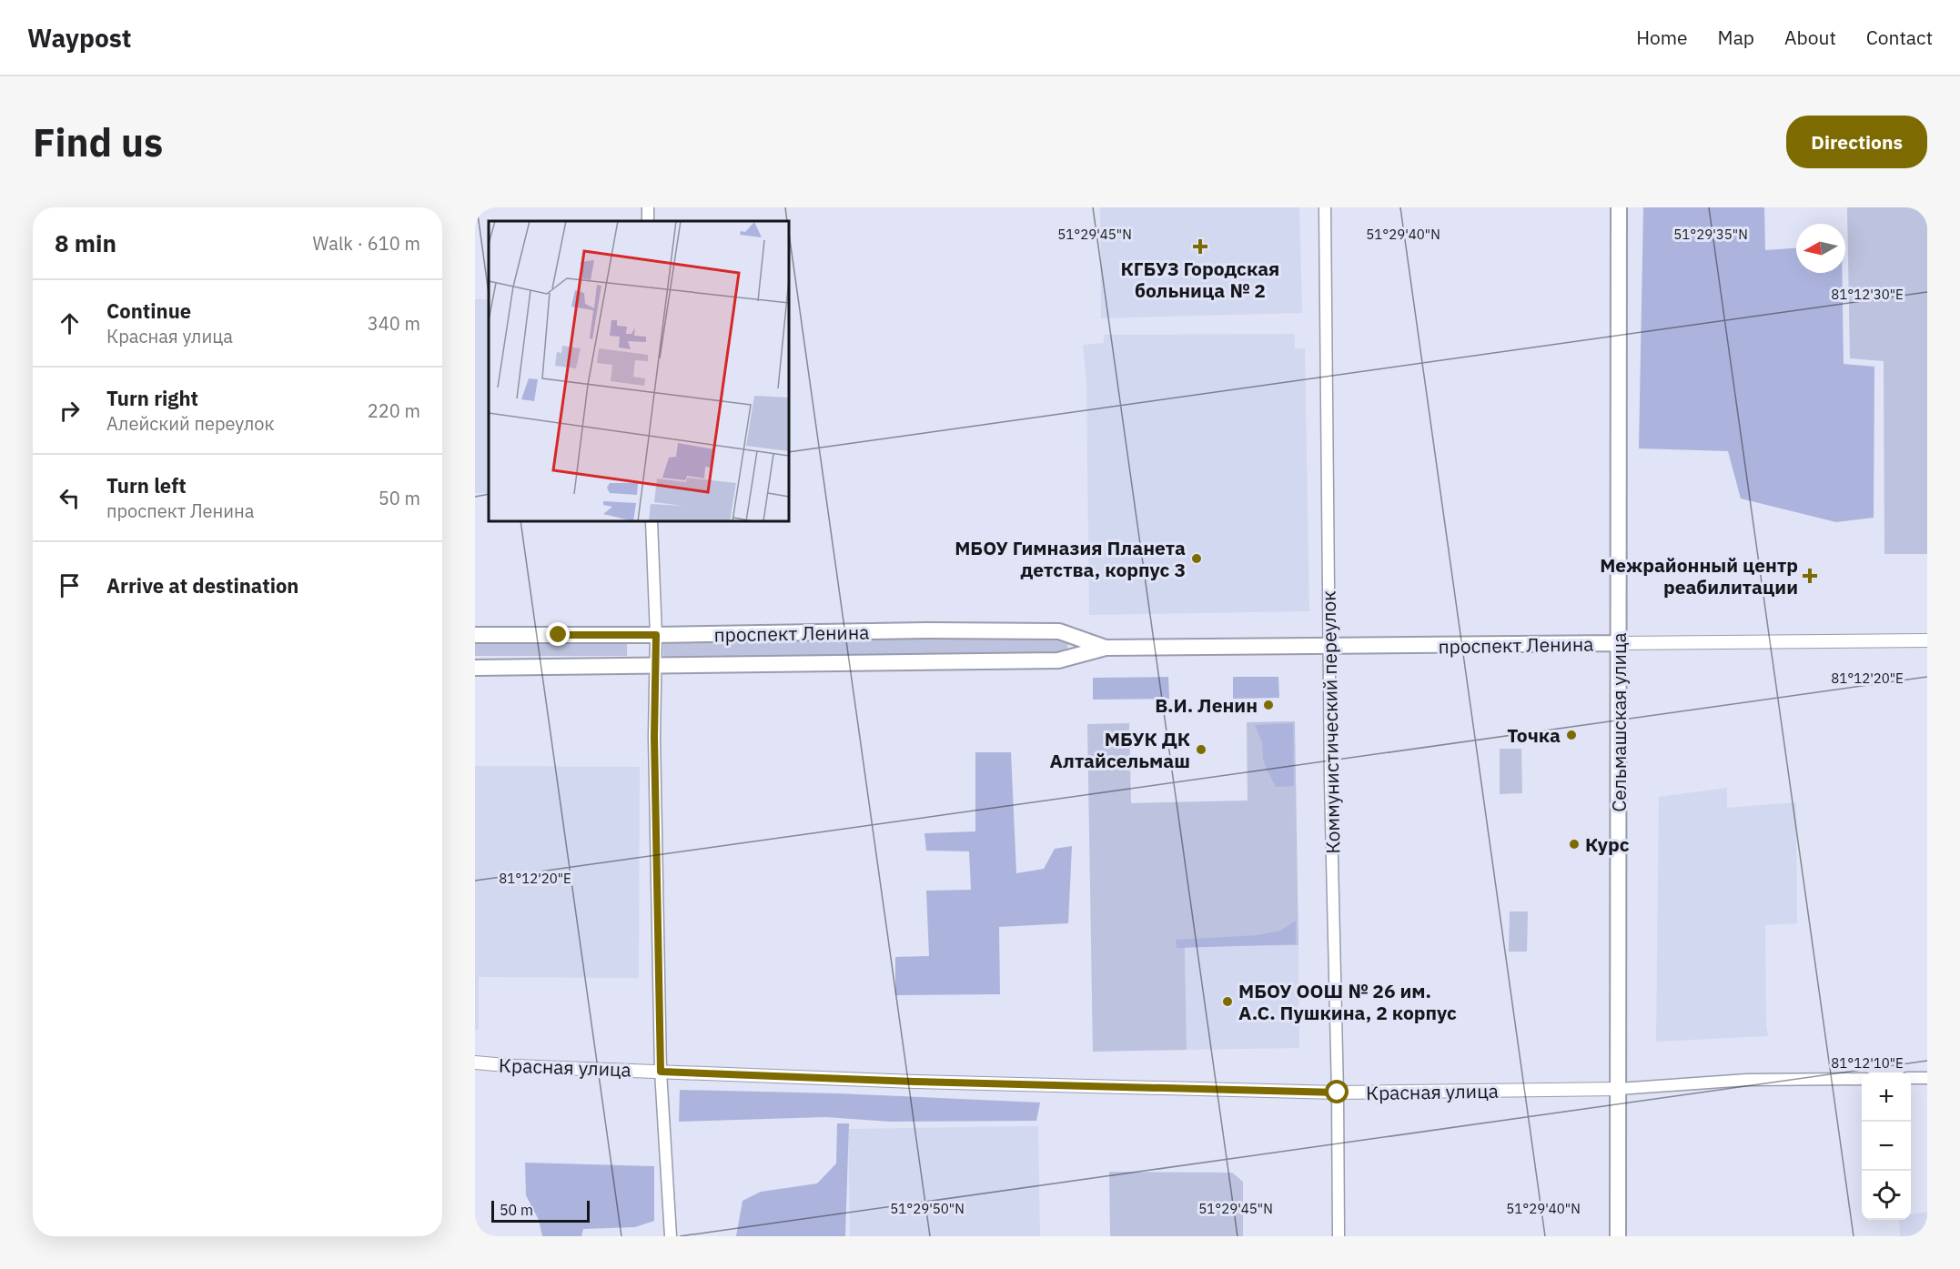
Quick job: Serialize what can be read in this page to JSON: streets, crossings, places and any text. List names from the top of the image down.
{
  "streets": {
    "main road": ["проспект Ленина", "Сельмашская улица"],
    "street": ["Коммунистический переулок", "Красная улица"]
  },
  "crossings": [
    ["проспект Ленина", "Коммунистический переулок"],
    ["проспект Ленина", "Сельмашская улица"],
    ["Коммунистический переулок", "Красная улица"],
    ["Сельмашская улица", "Красная улица"]
  ],
  "places": {
    "health": ["КГБУЗ Городская больница № 2", "Межрайонный центр реабилитации"],
    "other": [
      "МБОУ Гимназия Планета детства, корпус 3",
      "В.И. Ленин",
      "Точка",
      "МБУК ДК Алтайсельмаш",
      "Курс",
      "МБОУ ООШ № 26 им. А.С. Пушкина, 2 корпус"
    ]
  },
  "scale_bar": "50 m",
  "north": "left",
  "page": {
    "header": "Waypost",
    "nav": [
      "Home",
      "Map",
      "About",
      "Contact"
    ],
    "buttons": "Directions",
    "title": "Find us",
    "heading": ["8 min", "Walk · 610 m"],
    "list": [
      ["Continue", "Красная улица", "340 m"],
      ["Turn right", "Алейский переулок", "220 m"],
      ["Turn left", "проспект Ленина", "50 m"],
      "Arrive at destination"
    ],
    "map_buttons": ["+", "−"],
    "scale": "50 m"
  },
  "coordinates": [
    "51°29'45\"N",
    "51°29'40\"N",
    "51°29'35\"N",
    "81°12'30\"E",
    "81°12'20\"E",
    "81°12'10\"E",
    "51°29'50\"N"
  ]
}
